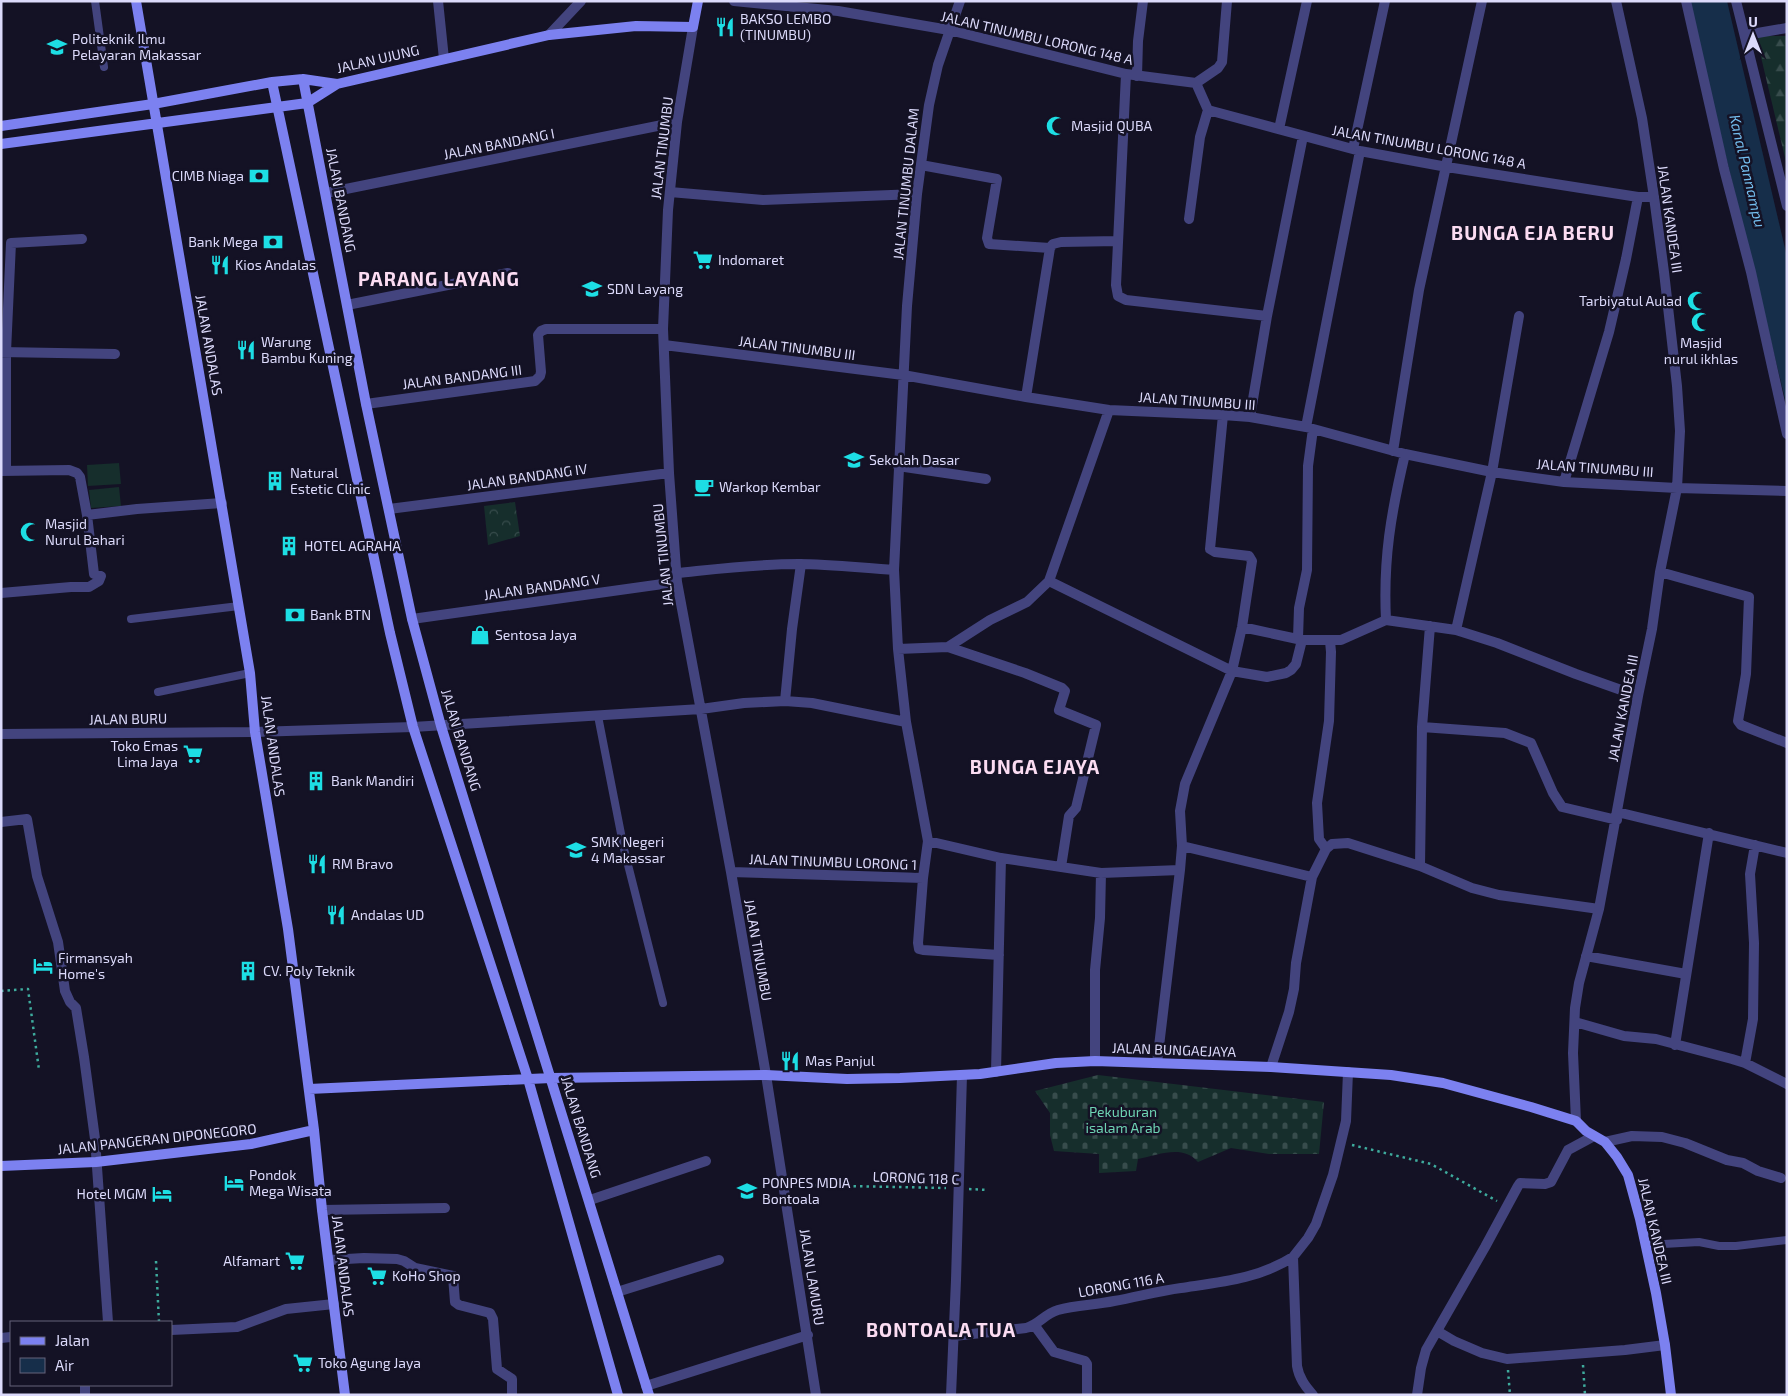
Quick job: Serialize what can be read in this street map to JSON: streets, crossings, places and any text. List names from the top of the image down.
{
  "streets": {
    "main road": [
      "JALAN UJUNG",
      "JALAN BANDANG",
      "JALAN KANDEA III",
      "JALAN ANDALAS",
      "JALAN BUNGAEJAYA",
      "JALAN PANGERAN DIPONEGORO"
    ],
    "street": [
      "JALAN TINUMBU LORONG 148 A",
      "JALAN BANDANG I",
      "JALAN TINUMBU",
      "JALAN TINUMBU DALAM",
      "JALAN TINUMBU III",
      "JALAN BANDANG III",
      "JALAN BANDANG IV",
      "JALAN BANDANG V",
      "JALAN BURU",
      "JALAN TINUMBU LORONG 1",
      "JALAN LAMURU",
      "LORONG 116 A"
    ],
    "path": ["LORONG 118 C"]
  },
  "crossings": [
    ["JALAN TINUMBU LORONG 148 A", "JALAN TINUMBU DALAM"],
    ["JALAN TINUMBU LORONG 148 A", "JALAN KANDEA III"],
    ["JALAN UJUNG", "JALAN TINUMBU"],
    ["JALAN UJUNG", "JALAN BANDANG"],
    ["JALAN UJUNG", "JALAN ANDALAS"],
    ["JALAN BANDANG I", "JALAN TINUMBU"],
    ["JALAN BANDANG I", "JALAN BANDANG"],
    ["JALAN TINUMBU", "JALAN TINUMBU III"],
    ["JALAN TINUMBU", "JALAN BANDANG III"],
    ["JALAN TINUMBU", "JALAN BANDANG IV"],
    ["JALAN TINUMBU", "JALAN BANDANG V"],
    ["JALAN TINUMBU", "JALAN BURU"],
    ["JALAN TINUMBU", "JALAN TINUMBU LORONG 1"],
    ["JALAN TINUMBU", "JALAN BUNGAEJAYA"],
    ["JALAN TINUMBU", "JALAN LAMURU"],
    ["JALAN TINUMBU DALAM", "JALAN TINUMBU III"],
    ["JALAN TINUMBU DALAM", "JALAN BANDANG V"],
    ["JALAN TINUMBU DALAM", "JALAN BURU"],
    ["JALAN TINUMBU DALAM", "JALAN TINUMBU LORONG 1"],
    ["JALAN BANDANG", "JALAN BANDANG III"],
    ["JALAN BANDANG", "JALAN BANDANG IV"],
    ["JALAN BANDANG", "JALAN BANDANG V"],
    ["JALAN BANDANG", "JALAN BURU"],
    ["JALAN BANDANG", "JALAN BUNGAEJAYA"],
    ["JALAN KANDEA III", "JALAN TINUMBU III"],
    ["JALAN KANDEA III", "JALAN BUNGAEJAYA"],
    ["JALAN ANDALAS", "JALAN BURU"],
    ["JALAN ANDALAS", "JALAN PANGERAN DIPONEGORO"],
    ["JALAN BUNGAEJAYA", "JALAN LAMURU"],
    ["LORONG 118 C", "JALAN LAMURU"]
  ],
  "districts": [
    "BUNGA EJA BERU",
    "PARANG LAYANG",
    "BUNGA EJAYA",
    "BONTOALA TUA"
  ],
  "water": ["Kanal Pannampu"],
  "parks": ["Pekuburan isalam Arab"],
  "places": {
    "restaurant": [
      "BAKSO LEMBO (TINUMBU)",
      "Kios Andalas",
      "Warung Bambu Kuning",
      "RM Bravo",
      "Andalas UD",
      "Mas Panjul"
    ],
    "school or university": [
      "Politeknik Ilmu Pelayaran Makassar",
      "SDN Layang",
      "Sekolah Dasar",
      "SMK Negeri 4 Makassar",
      "PONPES MDIA Bontoala"
    ],
    "mosque": [
      "Masjid QUBA",
      "Tarbiyatul Aulad",
      "Masjid nurul ikhlas",
      "Masjid Nurul Bahari"
    ],
    "bank": ["CIMB Niaga", "Bank Mega", "Bank BTN"],
    "supermarket": [
      "Indomaret",
      "Toko Emas Lima Jaya",
      "Alfamart",
      "KoHo Shop",
      "Toko Agung Jaya"
    ],
    "building": [
      "Natural Estetic Clinic",
      "HOTEL AGRAHA",
      "Bank Mandiri",
      "CV. Poly Teknik"
    ],
    "cafe": ["Warkop Kembar"],
    "shop": ["Sentosa Jaya"],
    "hotel": ["Firmansyah Home's", "Pondok Mega Wisata", "Hotel MGM"]
  },
  "legend": ["Jalan", "Air"],
  "north": "top"
}
